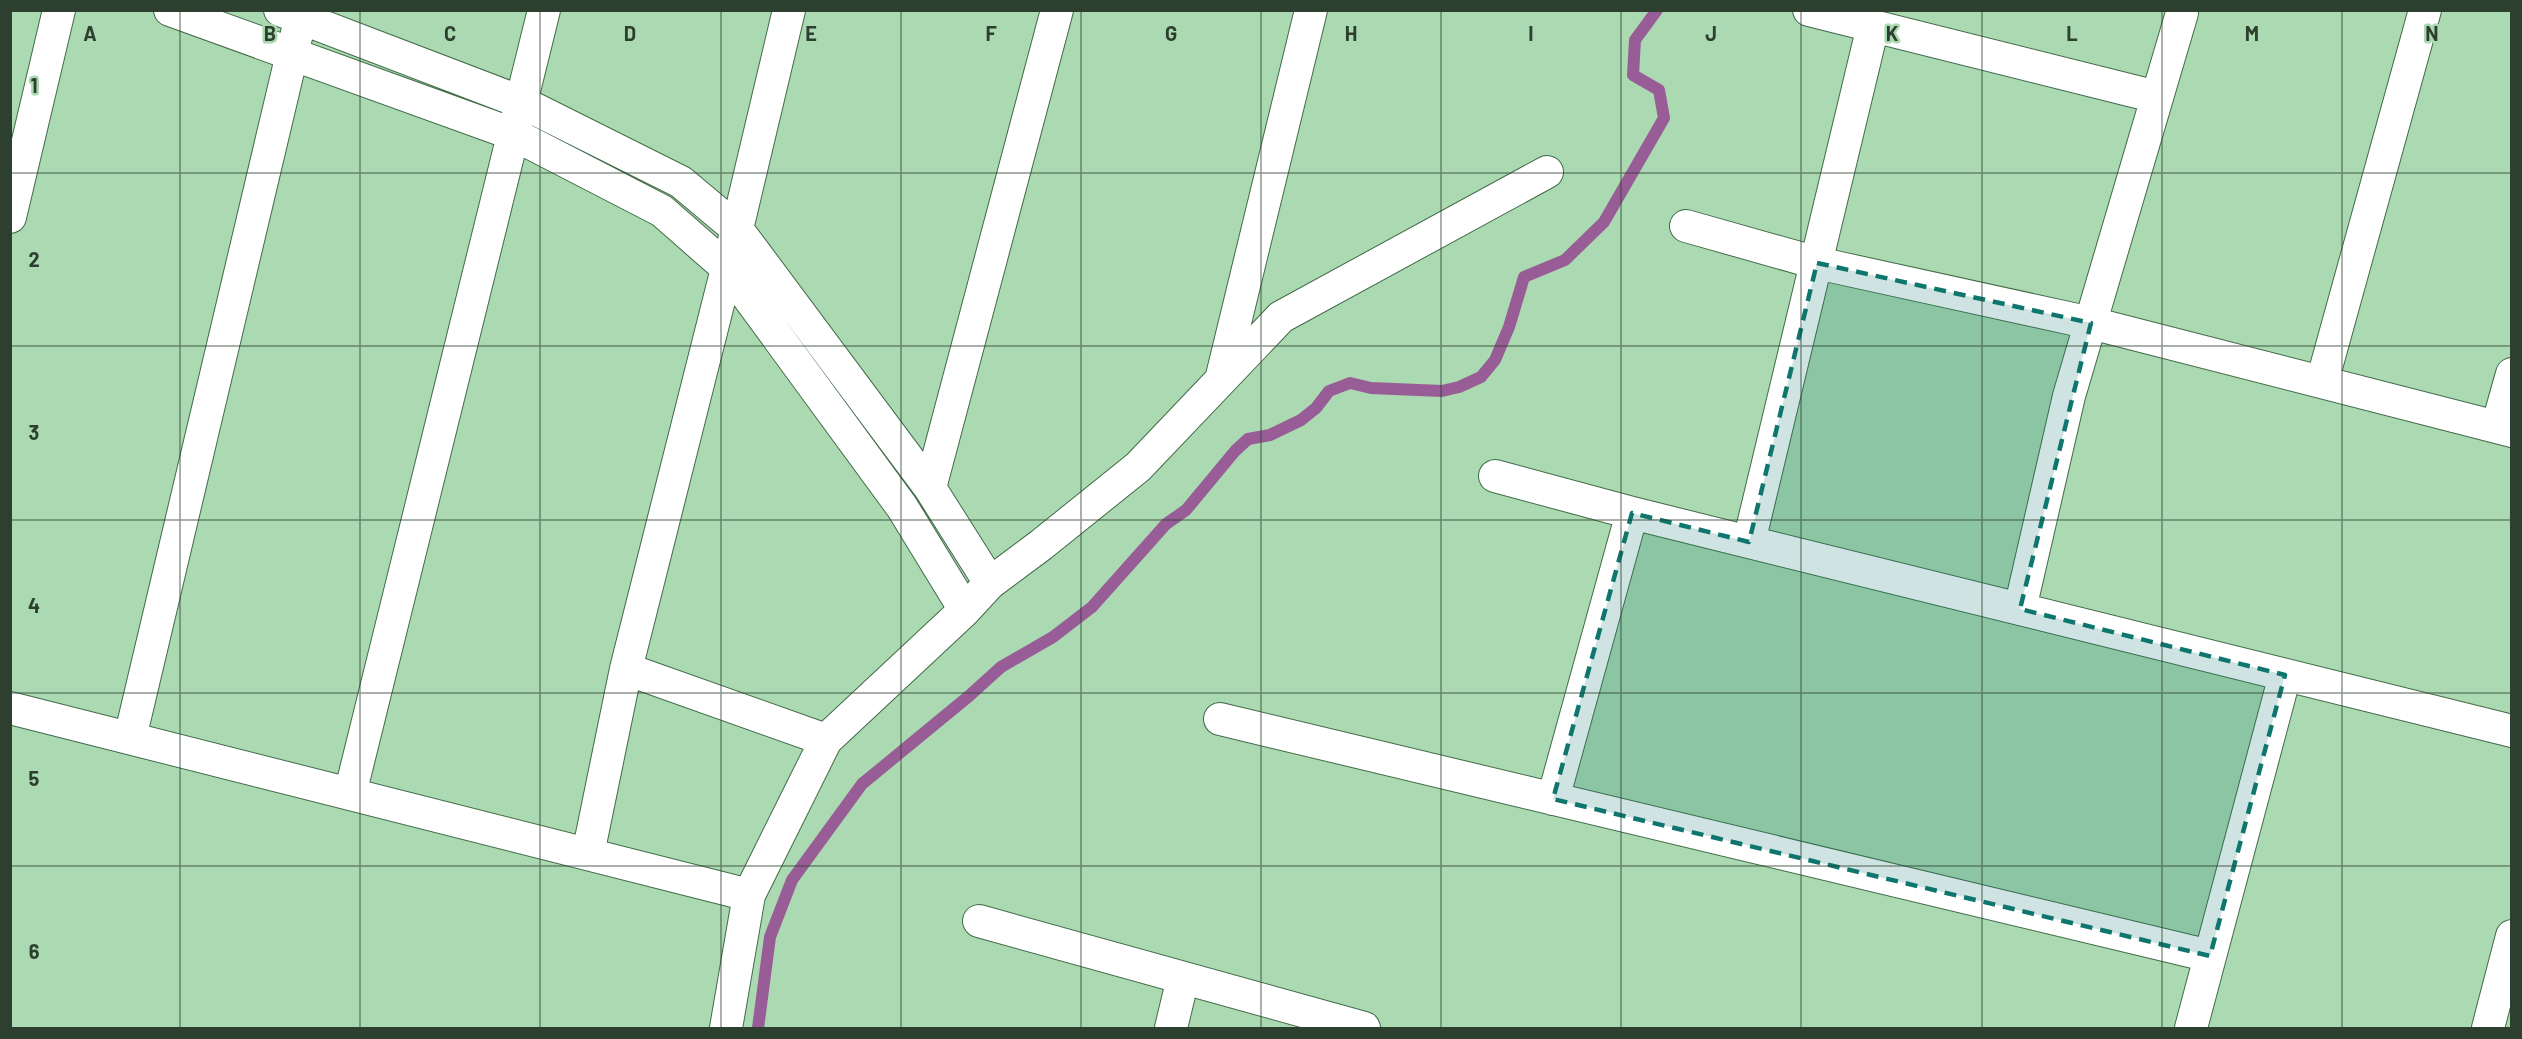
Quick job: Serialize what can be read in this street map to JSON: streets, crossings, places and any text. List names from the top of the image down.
{
  "grid": {
    "columns": [
      "A",
      "B",
      "C",
      "D",
      "E",
      "F",
      "G",
      "H",
      "I",
      "J",
      "K",
      "L",
      "M",
      "N"
    ],
    "rows": [
      "1",
      "2",
      "3",
      "4",
      "5",
      "6"
    ]
  }
}
